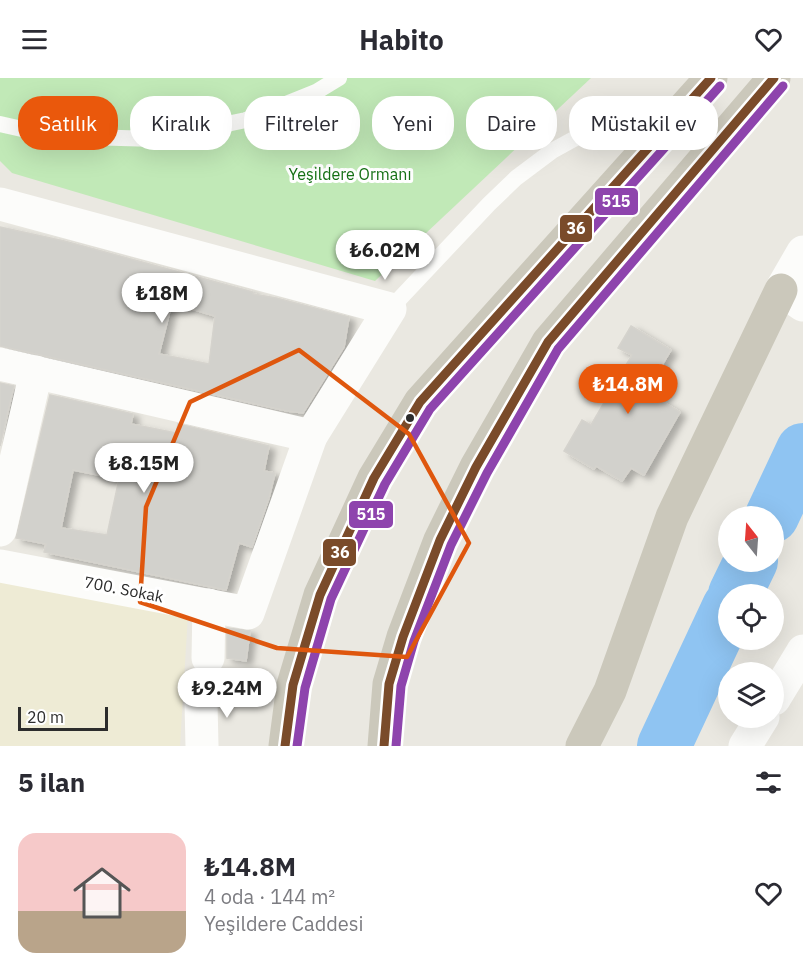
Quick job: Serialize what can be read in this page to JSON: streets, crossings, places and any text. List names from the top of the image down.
{
  "streets": {
    "street": ["700. Sokak"]
  },
  "parks": ["Yeşildere Ormanı"],
  "lines": ["transit line 36", "transit line 515"],
  "scale_bar": "20 m",
  "north": "top",
  "page": {
    "header": "Habito",
    "chip": [
      "Satılık",
      "Kiralık",
      "Filtreler",
      "Yeni",
      "Daire",
      "Müstakil ev"
    ],
    "price": [
      "₺6.02M",
      "₺18M",
      "₺14.8M",
      "₺8.15M",
      "₺9.24M"
    ],
    "scale": "20 m",
    "heading": "5 ilan",
    "list": [
      {
        "name": "₺14.8M",
        "note": "4 oda · 144 m² · Yeşildere Caddesi"
      }
    ]
  }
}
